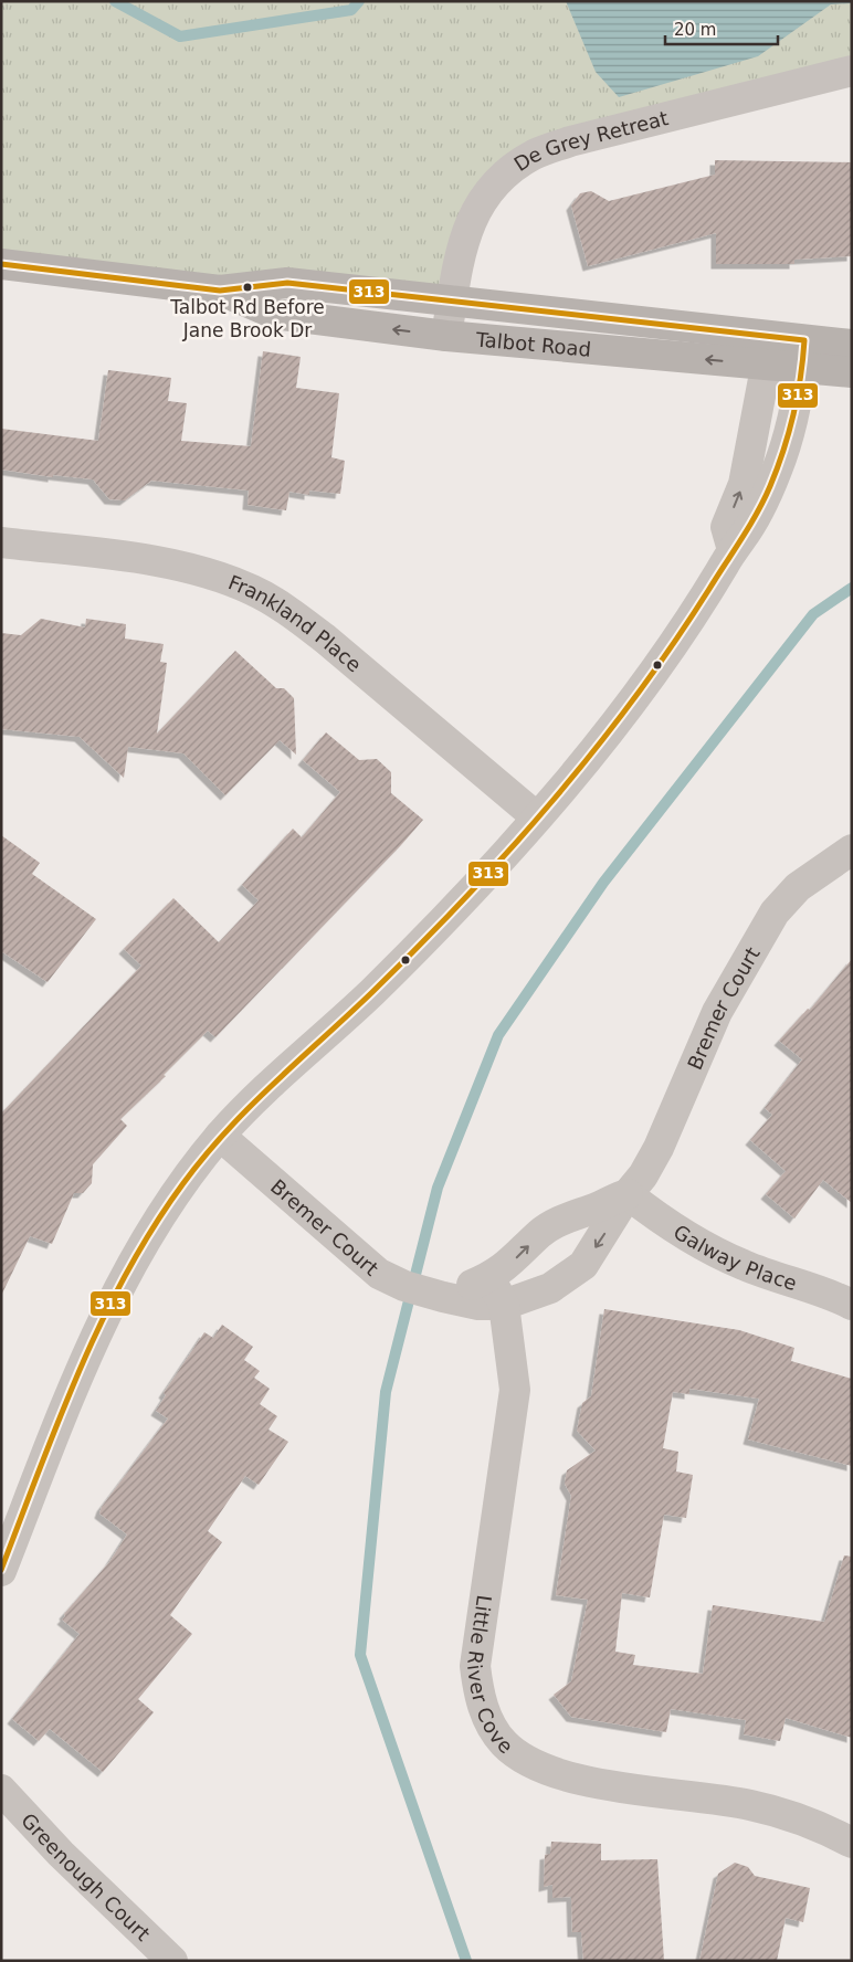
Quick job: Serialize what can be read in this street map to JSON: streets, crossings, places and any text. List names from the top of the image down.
{
  "streets": {
    "main road": ["Talbot Road"],
    "street": [
      "De Grey Retreat",
      "Frankland Place",
      "Bremer Court",
      "Galway Place",
      "Little River Cove",
      "Greenough Court"
    ]
  },
  "crossings": [
    ["De Grey Retreat", "Talbot Road"],
    ["Bremer Court", "Galway Place"],
    ["Bremer Court", "Little River Cove"]
  ],
  "places": ["Talbot Rd Before Jane Brook Dr"],
  "lines": ["transit line 313"],
  "scale_bar": "20 m"
}
